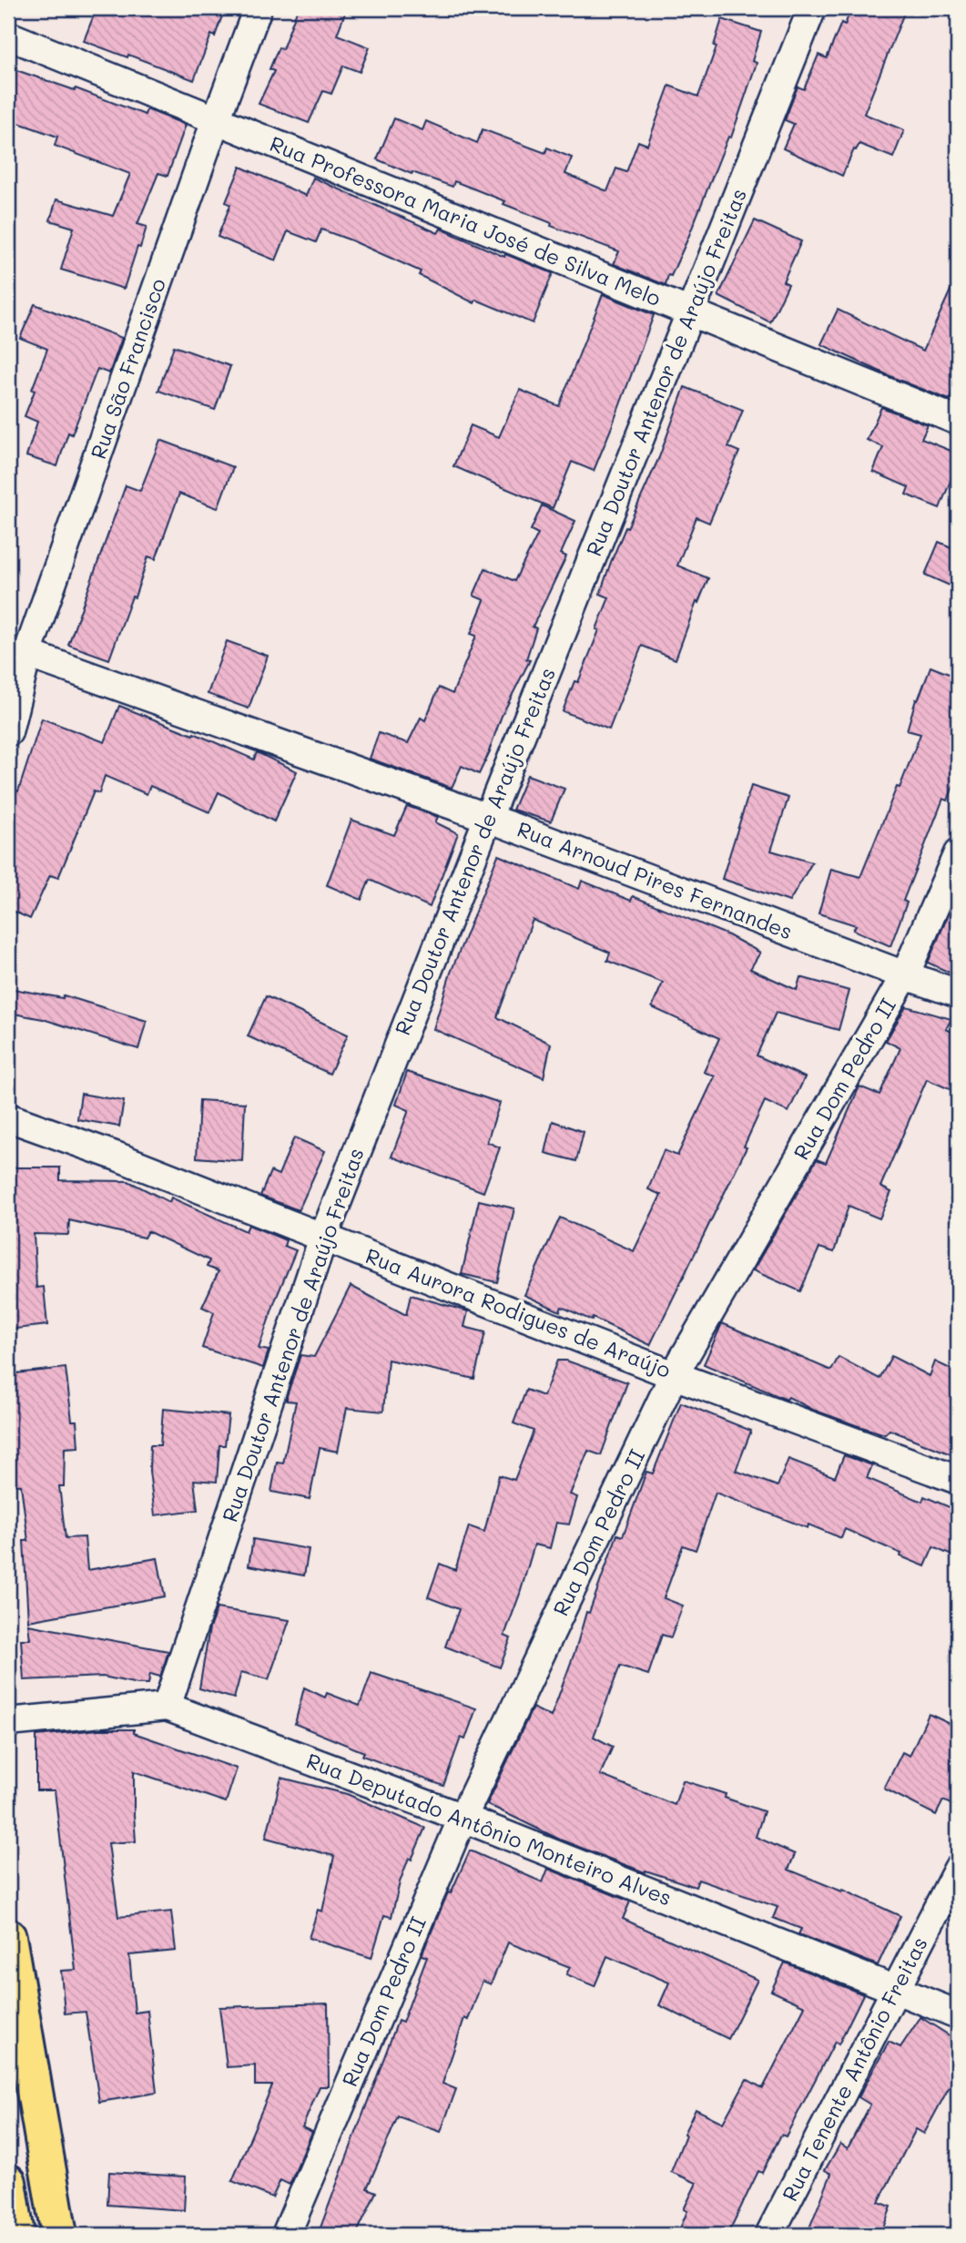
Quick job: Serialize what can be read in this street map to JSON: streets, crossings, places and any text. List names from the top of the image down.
{
  "streets": {
    "street": [
      "Rua Professora Maria José de Silva Melo",
      "Rua São Francisco",
      "Rua Doutor Antenor de Araújo Freitas",
      "Rua Arnoud Pires Fernandes",
      "Rua Dom Pedro II",
      "Rua Aurora Rodigues de Araújo",
      "Rua Deputado Antônio Monteiro Alves",
      "Rua Tenente Antônio Freitas"
    ]
  },
  "crossings": [
    ["Rua Professora Maria José de Silva Melo", "Rua São Francisco"],
    ["Rua Professora Maria José de Silva Melo", "Rua Doutor Antenor de Araújo Freitas"],
    ["Rua São Francisco", "Rua Arnoud Pires Fernandes"],
    ["Rua Doutor Antenor de Araújo Freitas", "Rua Arnoud Pires Fernandes"],
    ["Rua Doutor Antenor de Araújo Freitas", "Rua Aurora Rodigues de Araújo"],
    ["Rua Doutor Antenor de Araújo Freitas", "Rua Deputado Antônio Monteiro Alves"],
    ["Rua Arnoud Pires Fernandes", "Rua Dom Pedro II"],
    ["Rua Dom Pedro II", "Rua Aurora Rodigues de Araújo"],
    ["Rua Dom Pedro II", "Rua Deputado Antônio Monteiro Alves"],
    ["Rua Deputado Antônio Monteiro Alves", "Rua Tenente Antônio Freitas"]
  ]
}
